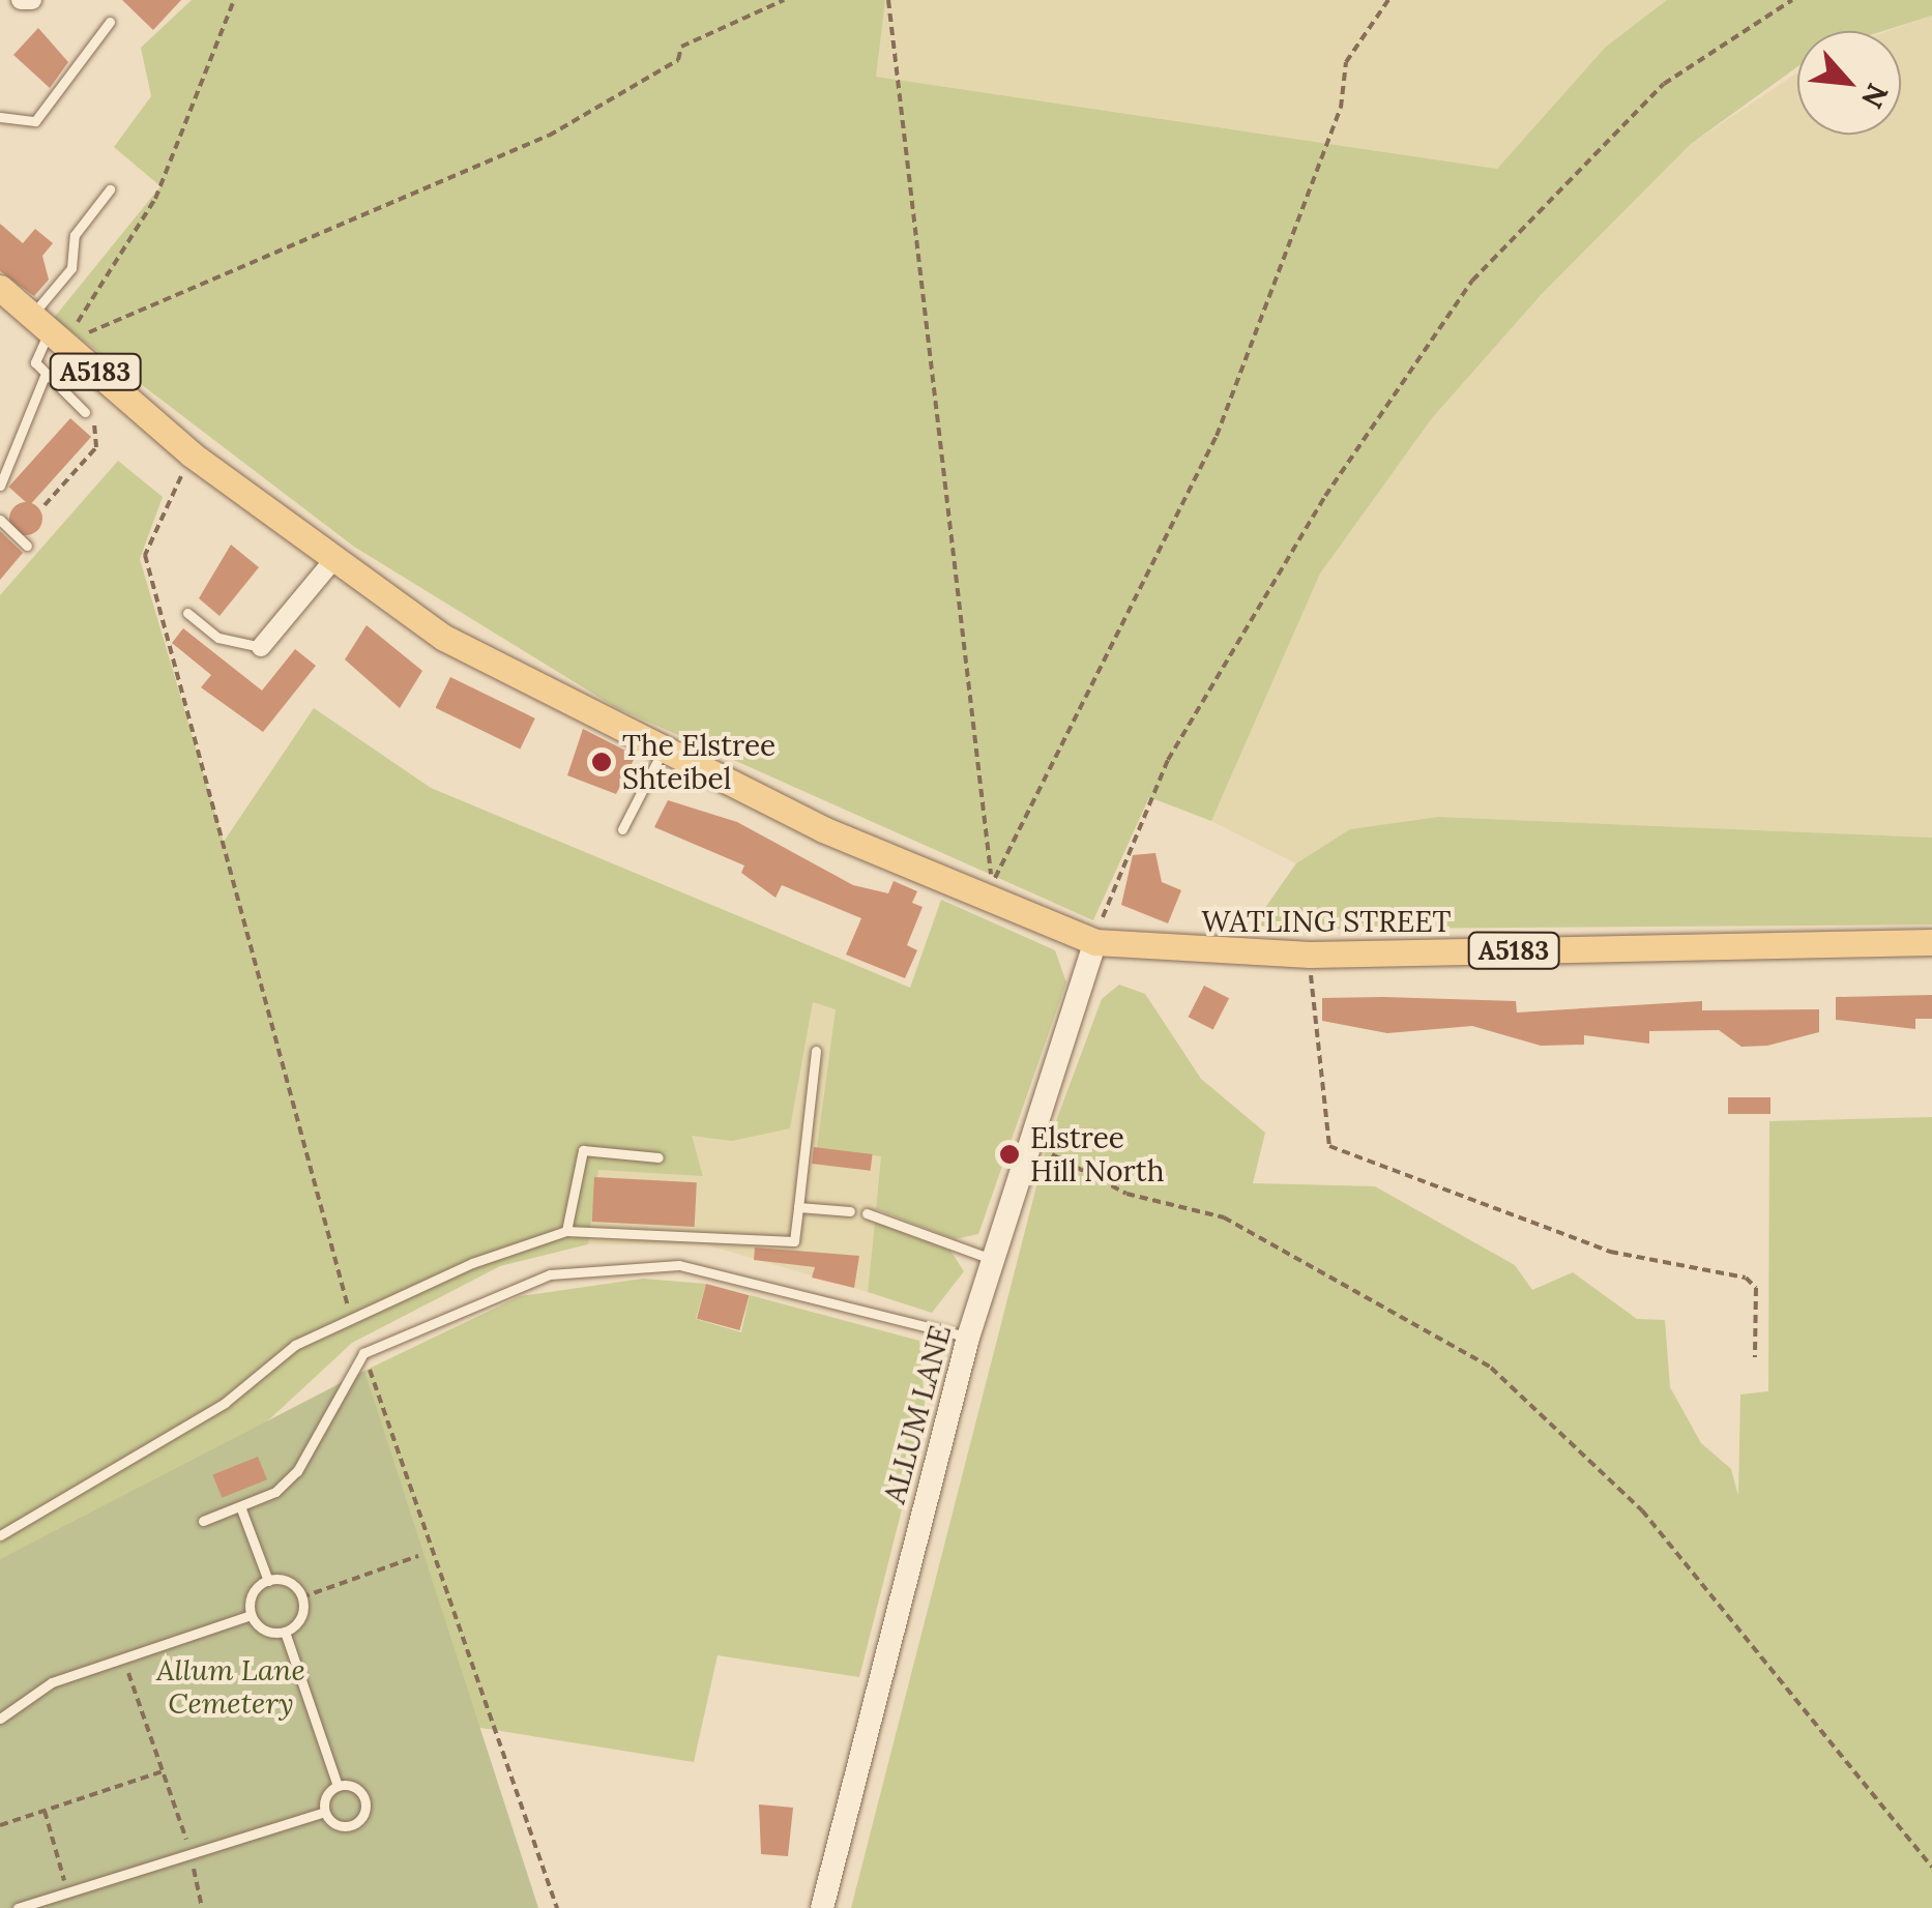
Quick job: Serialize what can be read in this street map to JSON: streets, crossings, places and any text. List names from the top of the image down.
{
  "streets": {
    "main road": ["A5183", "WATLING STREET", "ALLUM LANE"]
  },
  "crossings": [
    ["A5183", "WATLING STREET"],
    ["A5183", "ALLUM LANE"],
    ["WATLING STREET", "ALLUM LANE"]
  ],
  "parks": ["Allum Lane Cemetery"],
  "places": ["The Elstree Shteibel", "Elstree Hill North"],
  "north": "bottom right"
}
